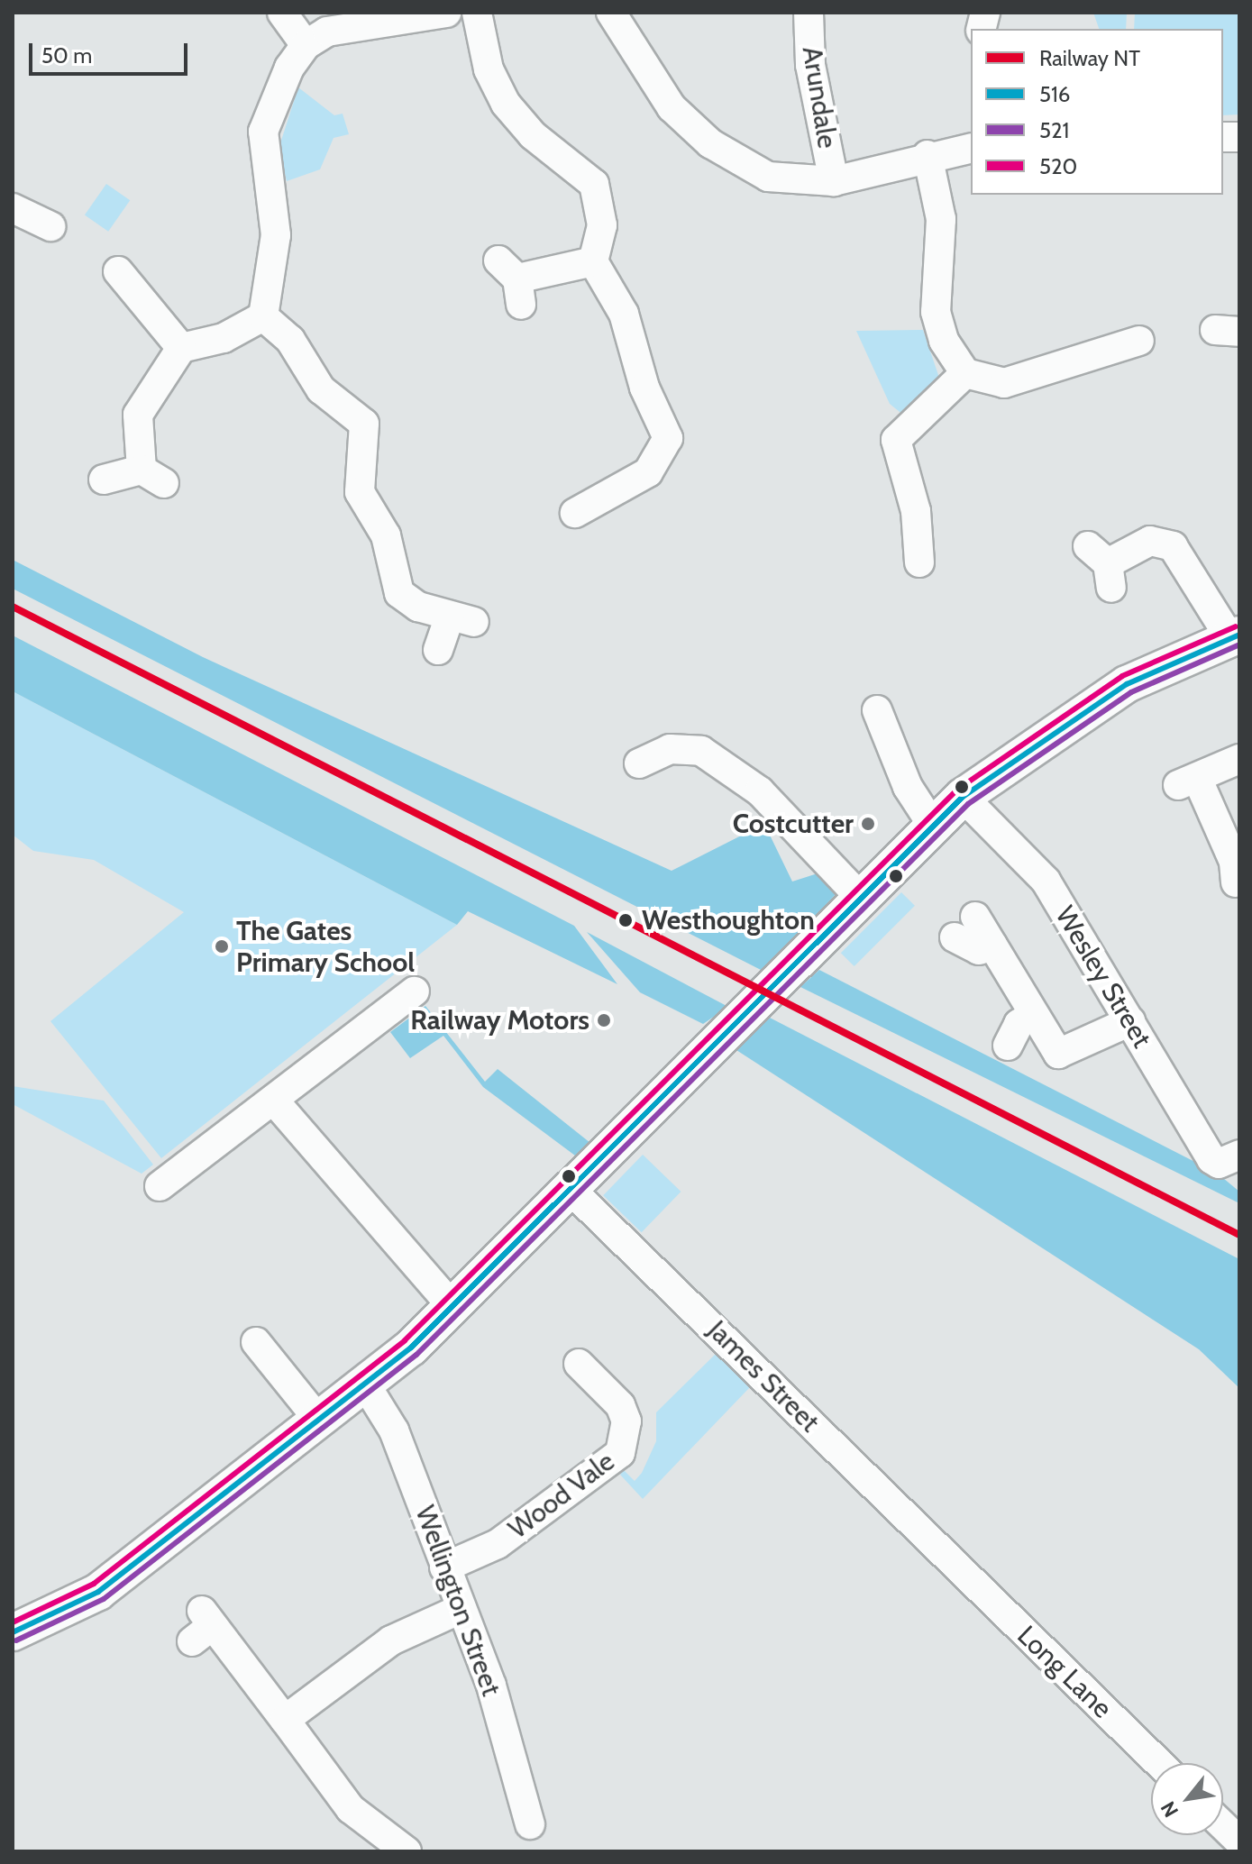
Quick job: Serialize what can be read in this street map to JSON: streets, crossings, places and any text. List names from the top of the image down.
{
  "streets": {
    "street": [
      "Arundale",
      "Wesley Street",
      "James Street",
      "Wood Vale",
      "Wellington Street",
      "Long Lane"
    ]
  },
  "crossings": [
    ["James Street", "Long Lane"],
    ["Wood Vale", "Wellington Street"]
  ],
  "places": [
    "Costcutter",
    "Westhoughton",
    "The Gates Primary School",
    "Railway Motors"
  ],
  "lines": [
    "rail line NT",
    "transit line 520",
    "transit line 516",
    "transit line 521"
  ],
  "legend": [
    "Railway NT",
    "516",
    "521",
    "520"
  ],
  "scale_bar": "50 m",
  "north": "bottom left"
}
